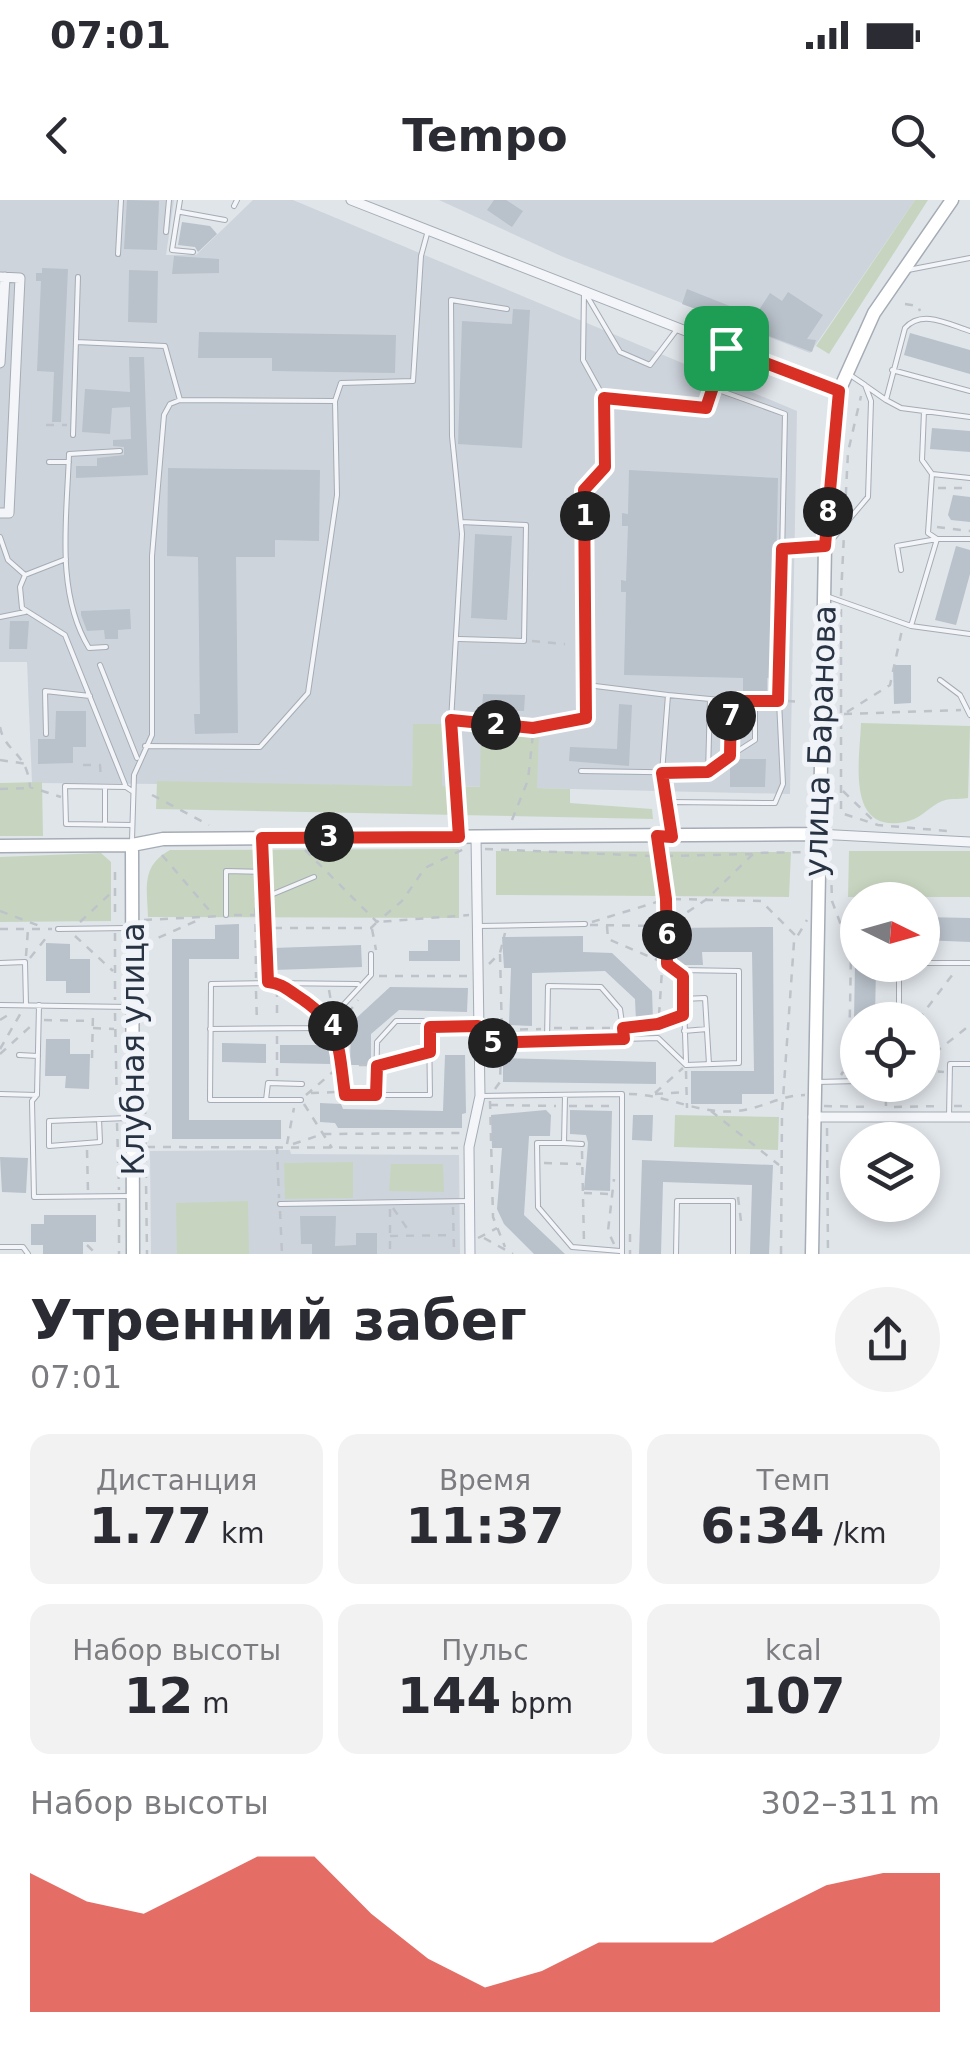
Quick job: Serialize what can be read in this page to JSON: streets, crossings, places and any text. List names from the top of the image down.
{
  "streets": {
    "main road": ["улица Баранова", "Клубная улица"]
  },
  "north": "right",
  "page": {
    "status": "07:01",
    "header": "Tempo",
    "pins": [
      "8",
      "1",
      "7",
      "2",
      "3",
      "6",
      "4",
      "5"
    ],
    "heading": ["Утренний забег", "07:01"],
    "stats": [
      ["Дистанция", "1.77 km"],
      ["Время", "11:37"],
      ["Темп", "6:34 /km"],
      ["Набор высоты", "12 m"],
      ["Пульс", "144 bpm"],
      ["kcal", "107"]
    ],
    "chart": ["Набор высоты", "302–311 m"]
  }
}
